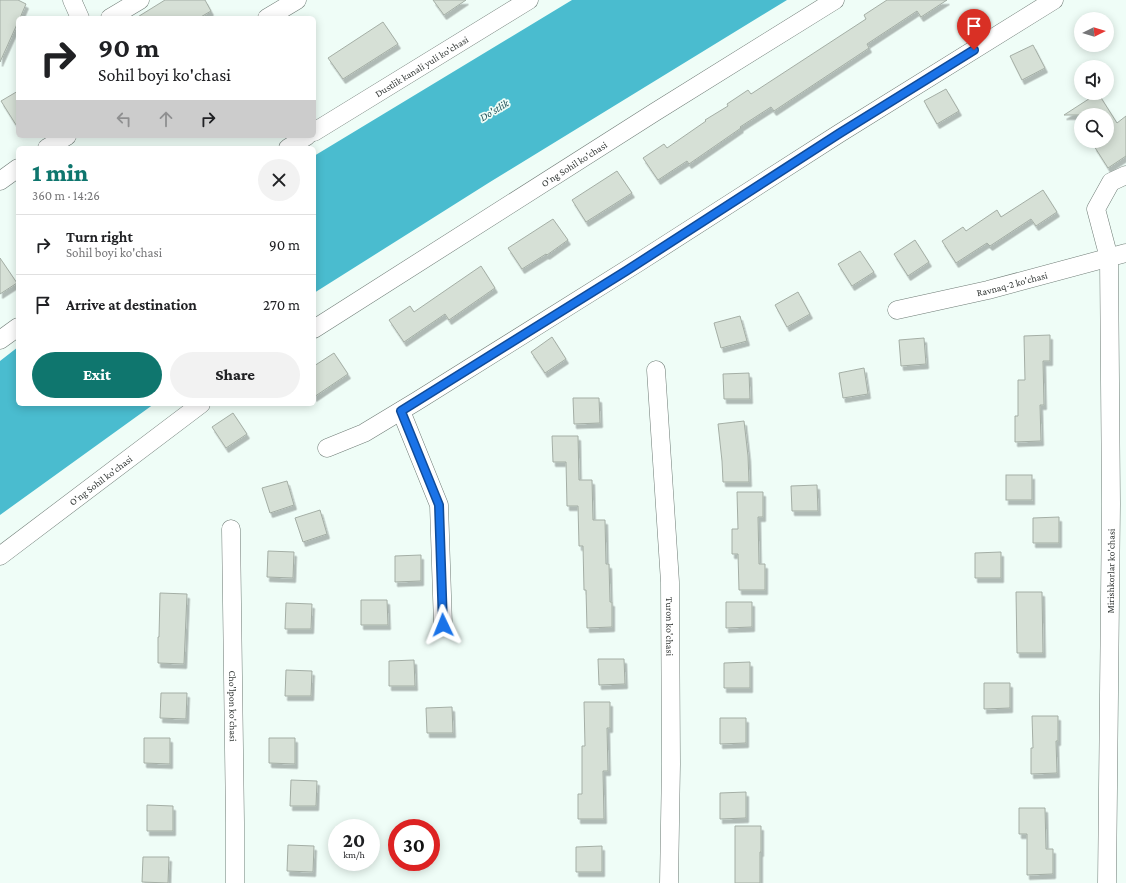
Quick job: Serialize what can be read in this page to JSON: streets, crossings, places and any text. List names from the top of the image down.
{
  "streets": {
    "street": [
      "Dustlik kanali yuli ko'chasi",
      "O'ng Sohil ko'chasi",
      "Ravnaq-2 ko'chasi",
      "Mirishkorlar ko'chasi",
      "Turon ko'chasi",
      "Cho'lpon ko'chasi"
    ]
  },
  "crossings": [
    ["Ravnaq-2 ko'chasi", "Mirishkorlar ko'chasi"]
  ],
  "water": ["Do'stlik"],
  "north": "right",
  "page": {
    "turn": ["90 m", "Sohil boyi ko'chasi"],
    "heading": ["1 min", "360 m · 14:26"],
    "list": [
      {
        "name": "Turn right",
        "note": "Sohil boyi ko'chasi",
        "value": "90 m"
      },
      {
        "name": "Arrive at destination",
        "value": "270 m"
      }
    ],
    "buttons": ["Exit", "Share"],
    "speed": "20 km/h",
    "limit": "30"
  }
}
